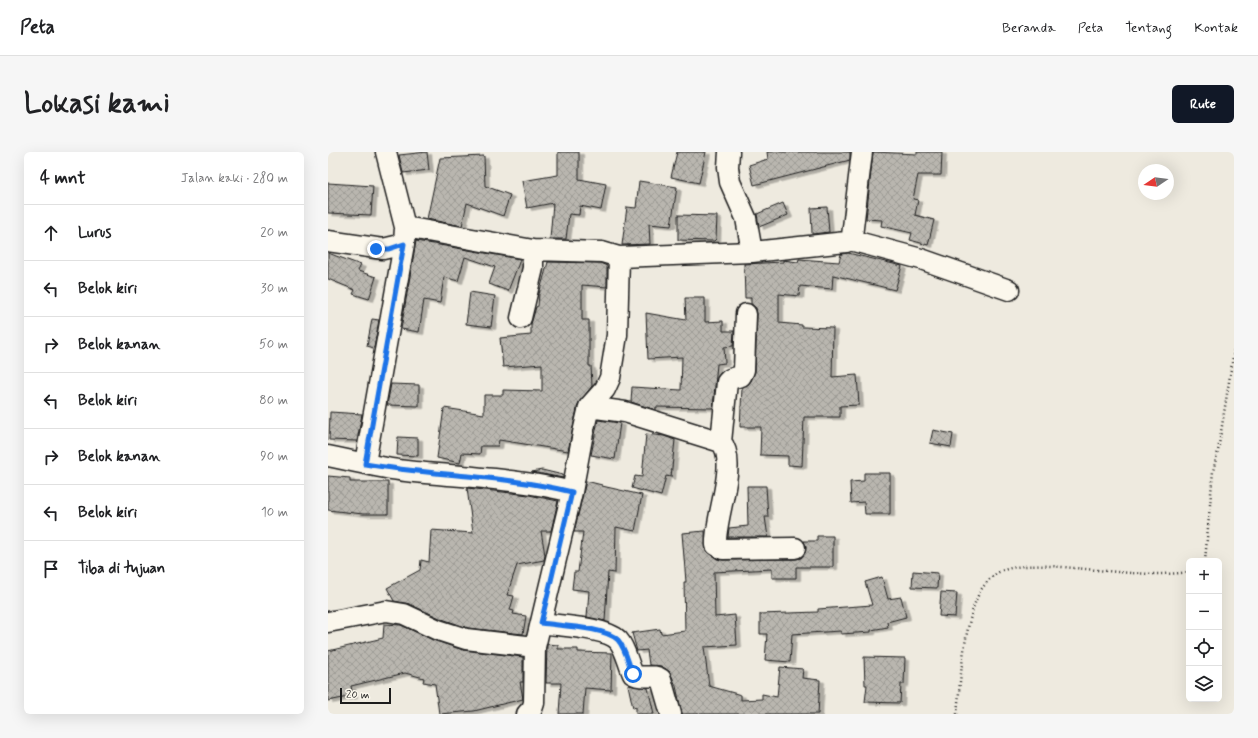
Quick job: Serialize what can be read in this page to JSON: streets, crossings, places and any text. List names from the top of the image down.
{
  "scale_bar": "20 m",
  "north": "left",
  "page": {
    "header": "Peta",
    "nav": [
      "Beranda",
      "Peta",
      "Tentang",
      "Kontak"
    ],
    "buttons": "Rute",
    "title": "Lokasi kami",
    "heading": ["4 mnt", "Jalan kaki · 280 m"],
    "list": [
      ["Lurus", "20 m"],
      ["Belok kiri", "30 m"],
      ["Belok kanan", "50 m"],
      ["Belok kiri", "80 m"],
      ["Belok kanan", "90 m"],
      ["Belok kiri", "10 m"],
      "Tiba di tujuan"
    ],
    "map_buttons": ["+", "−"],
    "scale": "20 m"
  }
}
